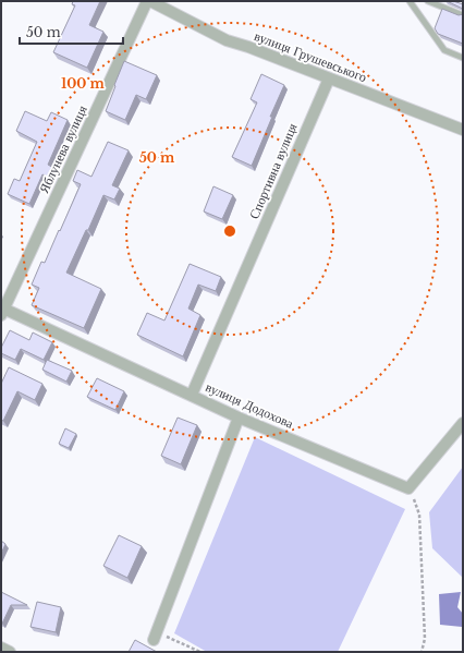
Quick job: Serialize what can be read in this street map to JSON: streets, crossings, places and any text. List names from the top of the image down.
{
  "streets": {
    "street": [
      "вулиця Грушевського",
      "Яблунева вулиця",
      "Спортивна вулиця",
      "вулиця Додохова"
    ]
  },
  "crossings": [
    ["вулиця Грушевського", "Спортивна вулиця"],
    ["Яблунева вулиця", "вулиця Додохова"],
    ["Спортивна вулиця", "вулиця Додохова"]
  ],
  "scale_bar": "50 m",
  "rings": ["100 m", "50 m"]
}
